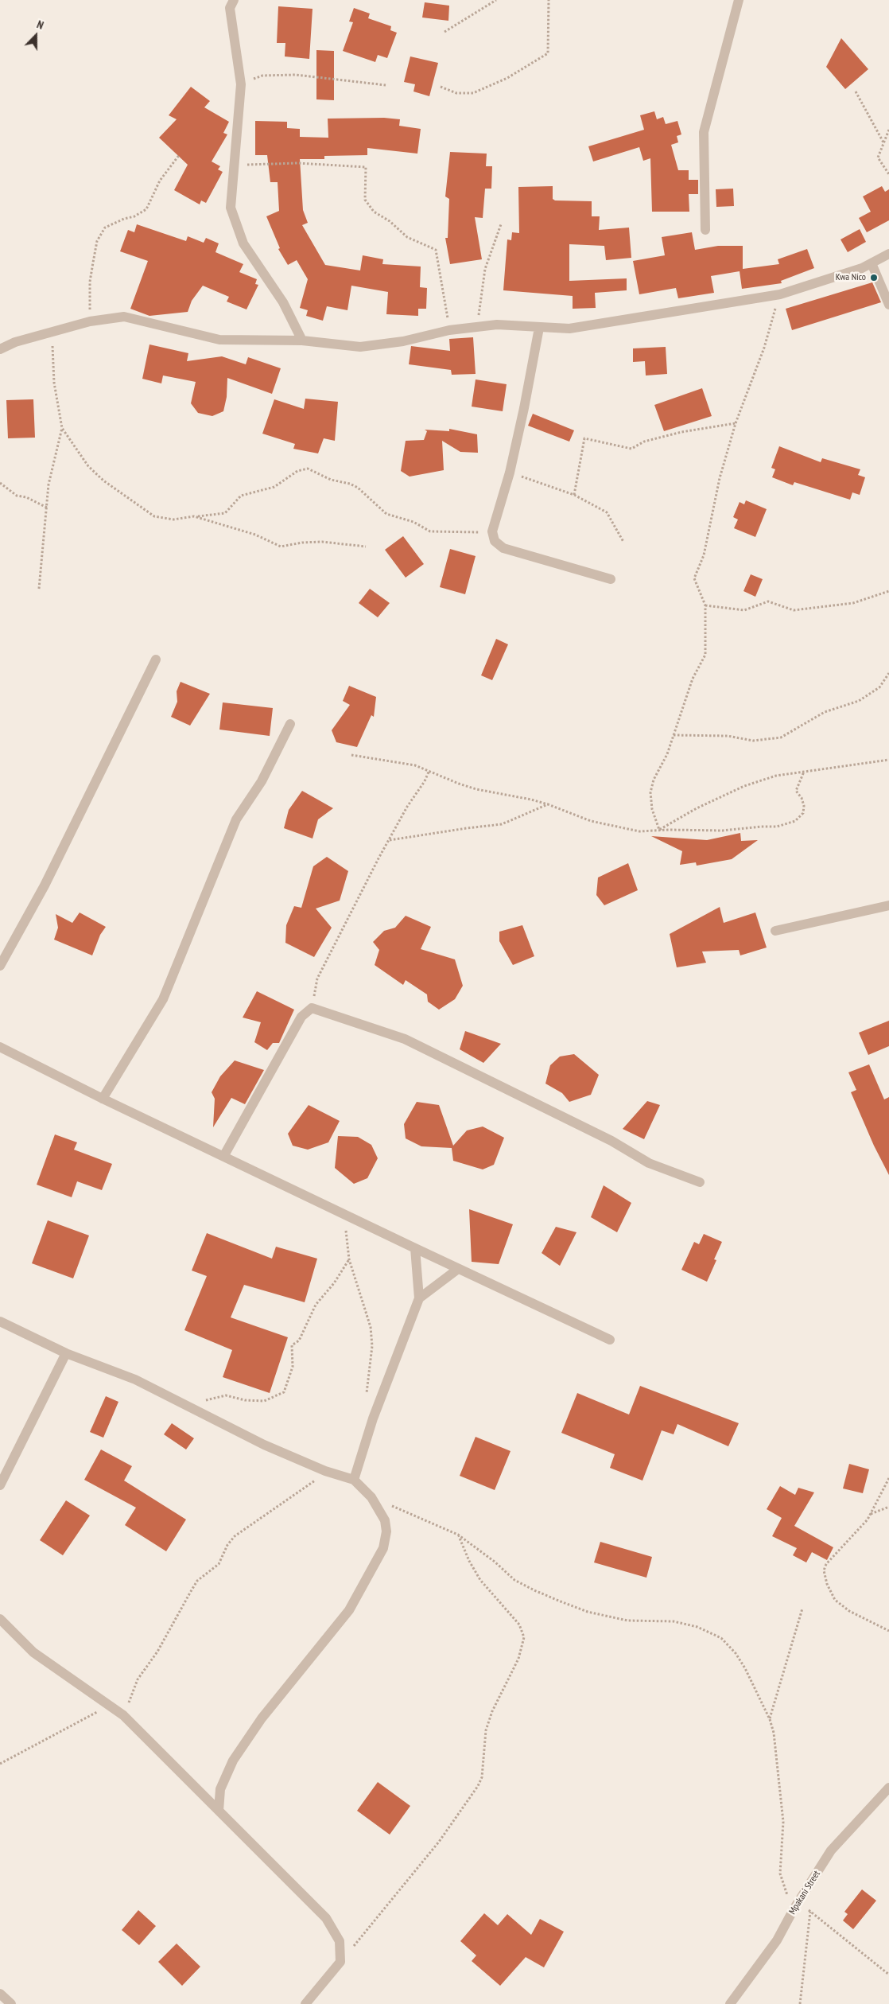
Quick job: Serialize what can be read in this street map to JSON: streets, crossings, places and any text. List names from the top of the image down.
{
  "streets": {
    "street": ["Mpakani Street"]
  },
  "places": ["Kwa Nico"],
  "north": "top"
}
